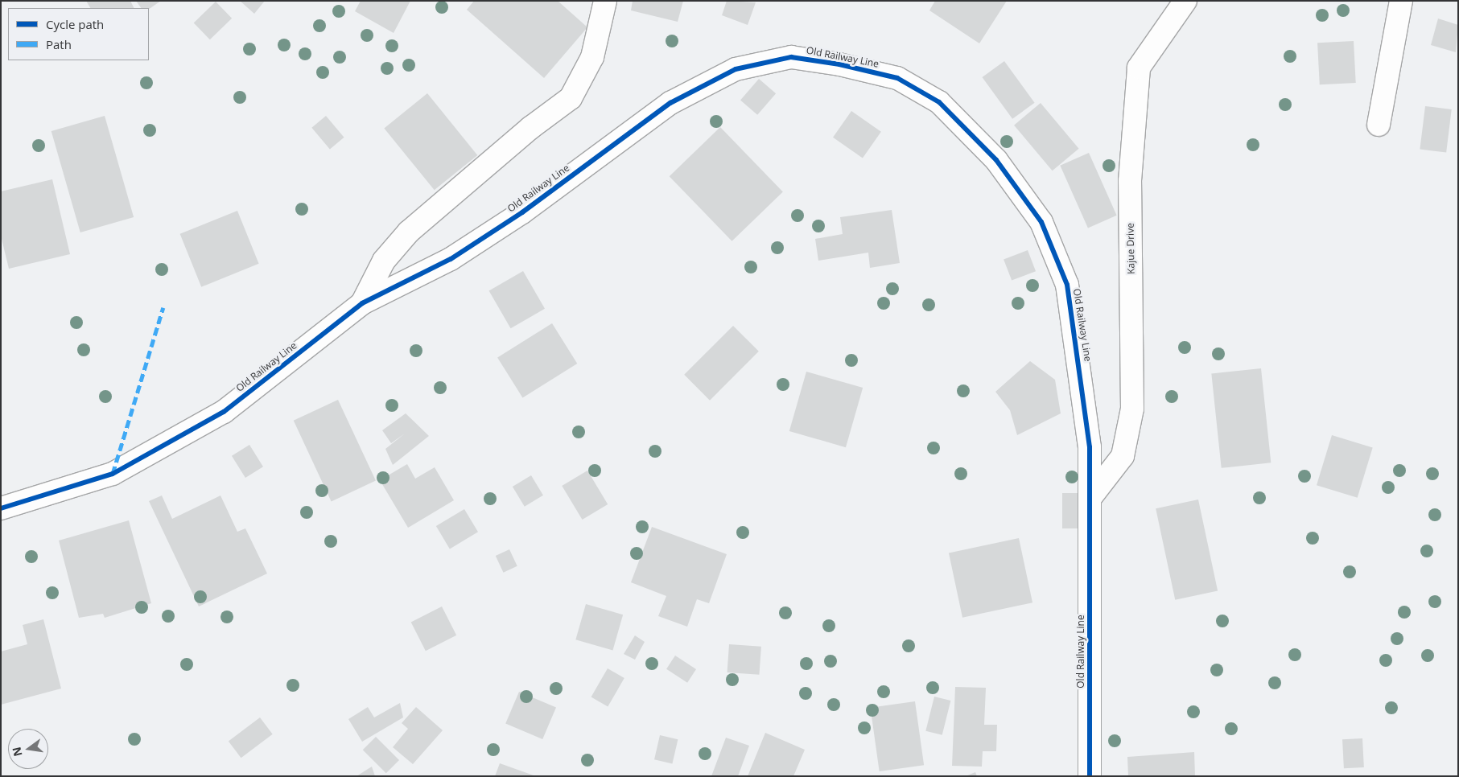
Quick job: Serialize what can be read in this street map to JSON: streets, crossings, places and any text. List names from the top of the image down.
{
  "streets": {
    "street": ["Old Railway Line", "Kajue Drive"]
  },
  "crossings": [
    ["Old Railway Line", "Kajue Drive"]
  ],
  "legend": ["Cycle path", "Path"],
  "north": "left"
}
